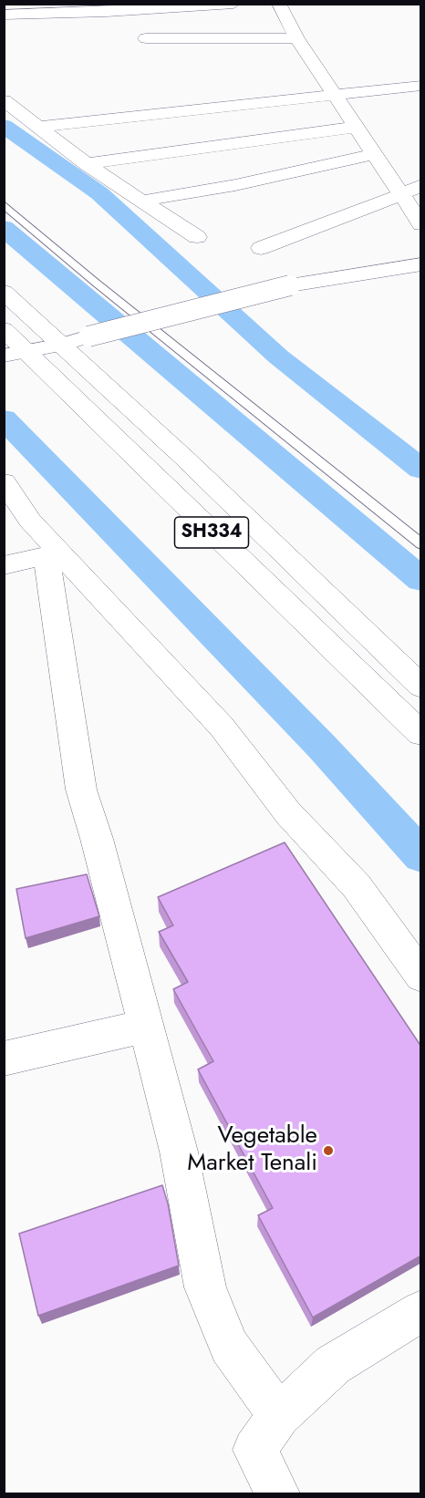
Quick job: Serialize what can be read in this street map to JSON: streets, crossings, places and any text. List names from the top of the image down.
{
  "streets": {
    "street": ["SH334"]
  },
  "places": ["Vegetable Market Tenali"]
}
